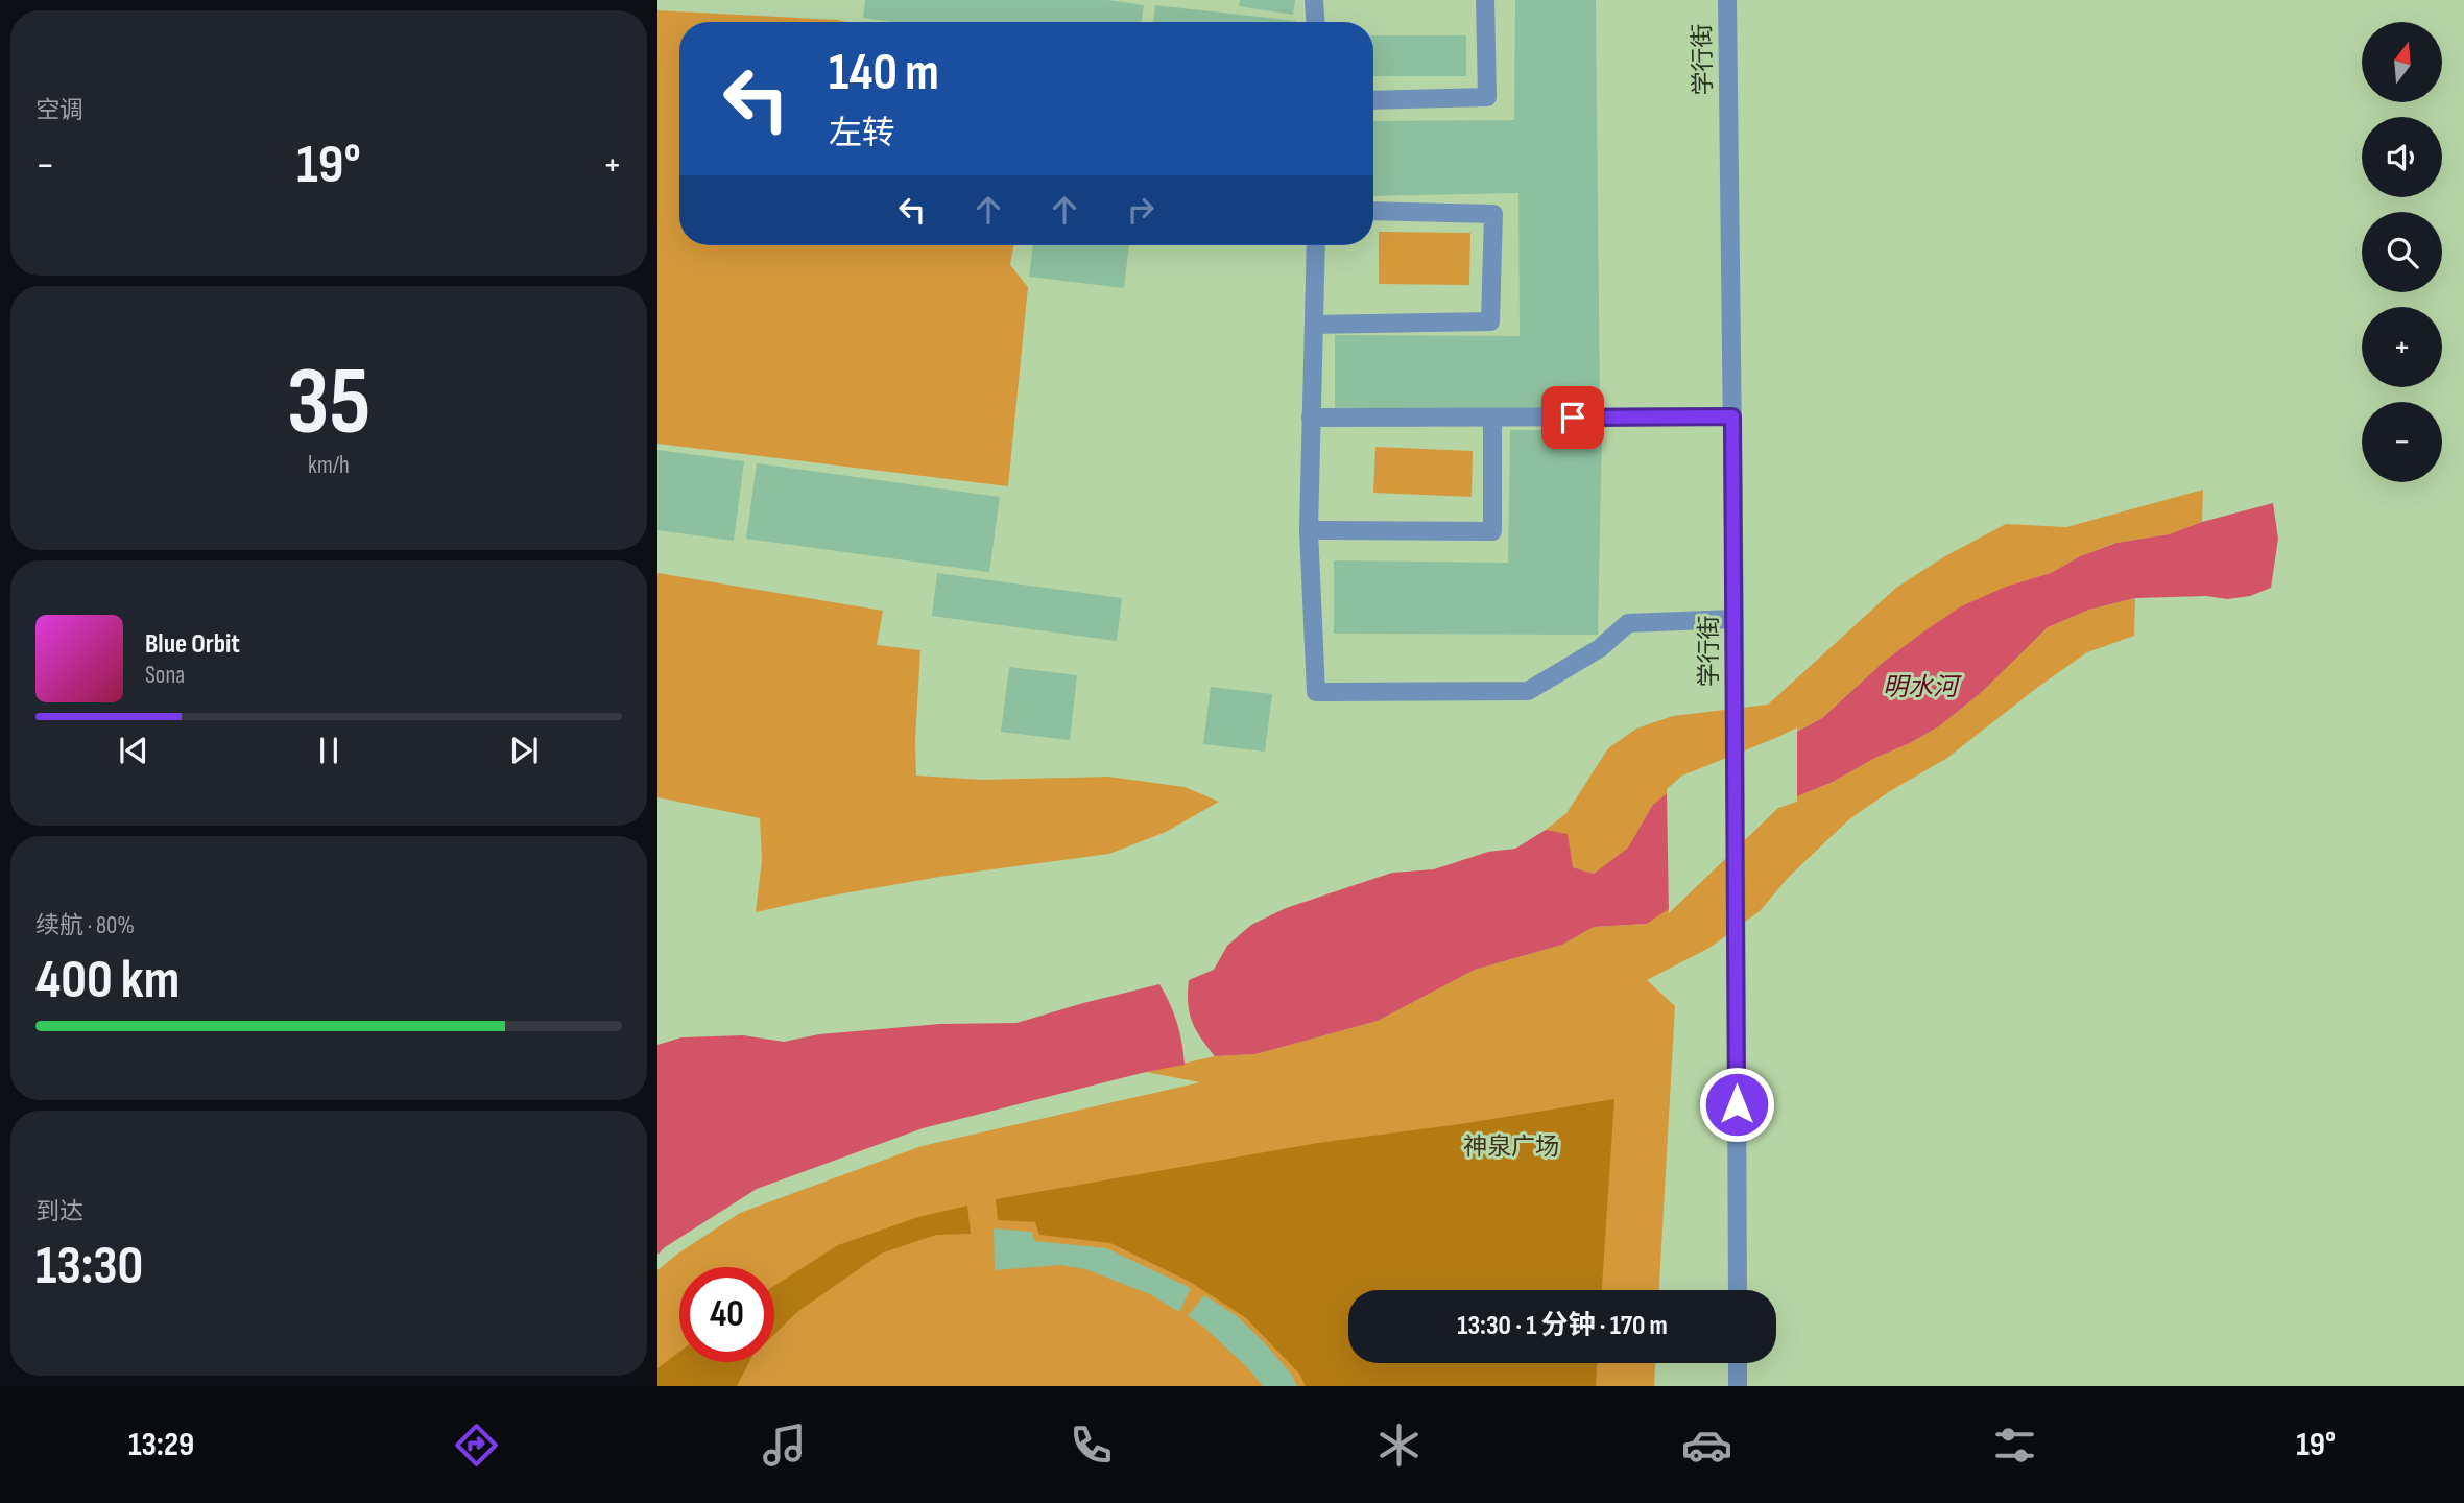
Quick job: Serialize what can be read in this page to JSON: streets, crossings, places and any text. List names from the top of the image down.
{
  "streets": {
    "street": ["学行街"]
  },
  "water": ["明水河"],
  "parks": ["神泉广场"],
  "north": "top",
  "page": {
    "tile": [
      "空调",
      ["35", "km/h"],
      ["续航 · 80%", "400 km"],
      ["到达", "13:30"]
    ],
    "map_buttons": ["+", "−"],
    "turn": ["140 m", "左转"],
    "heat": ["−", "19°", "+"],
    "song": ["Blue Orbit", "Sona"],
    "limit": "40",
    "trip": "13:30 · 1 分钟 · 170 m",
    "tabs": ["13:29", "19°"]
  }
}
